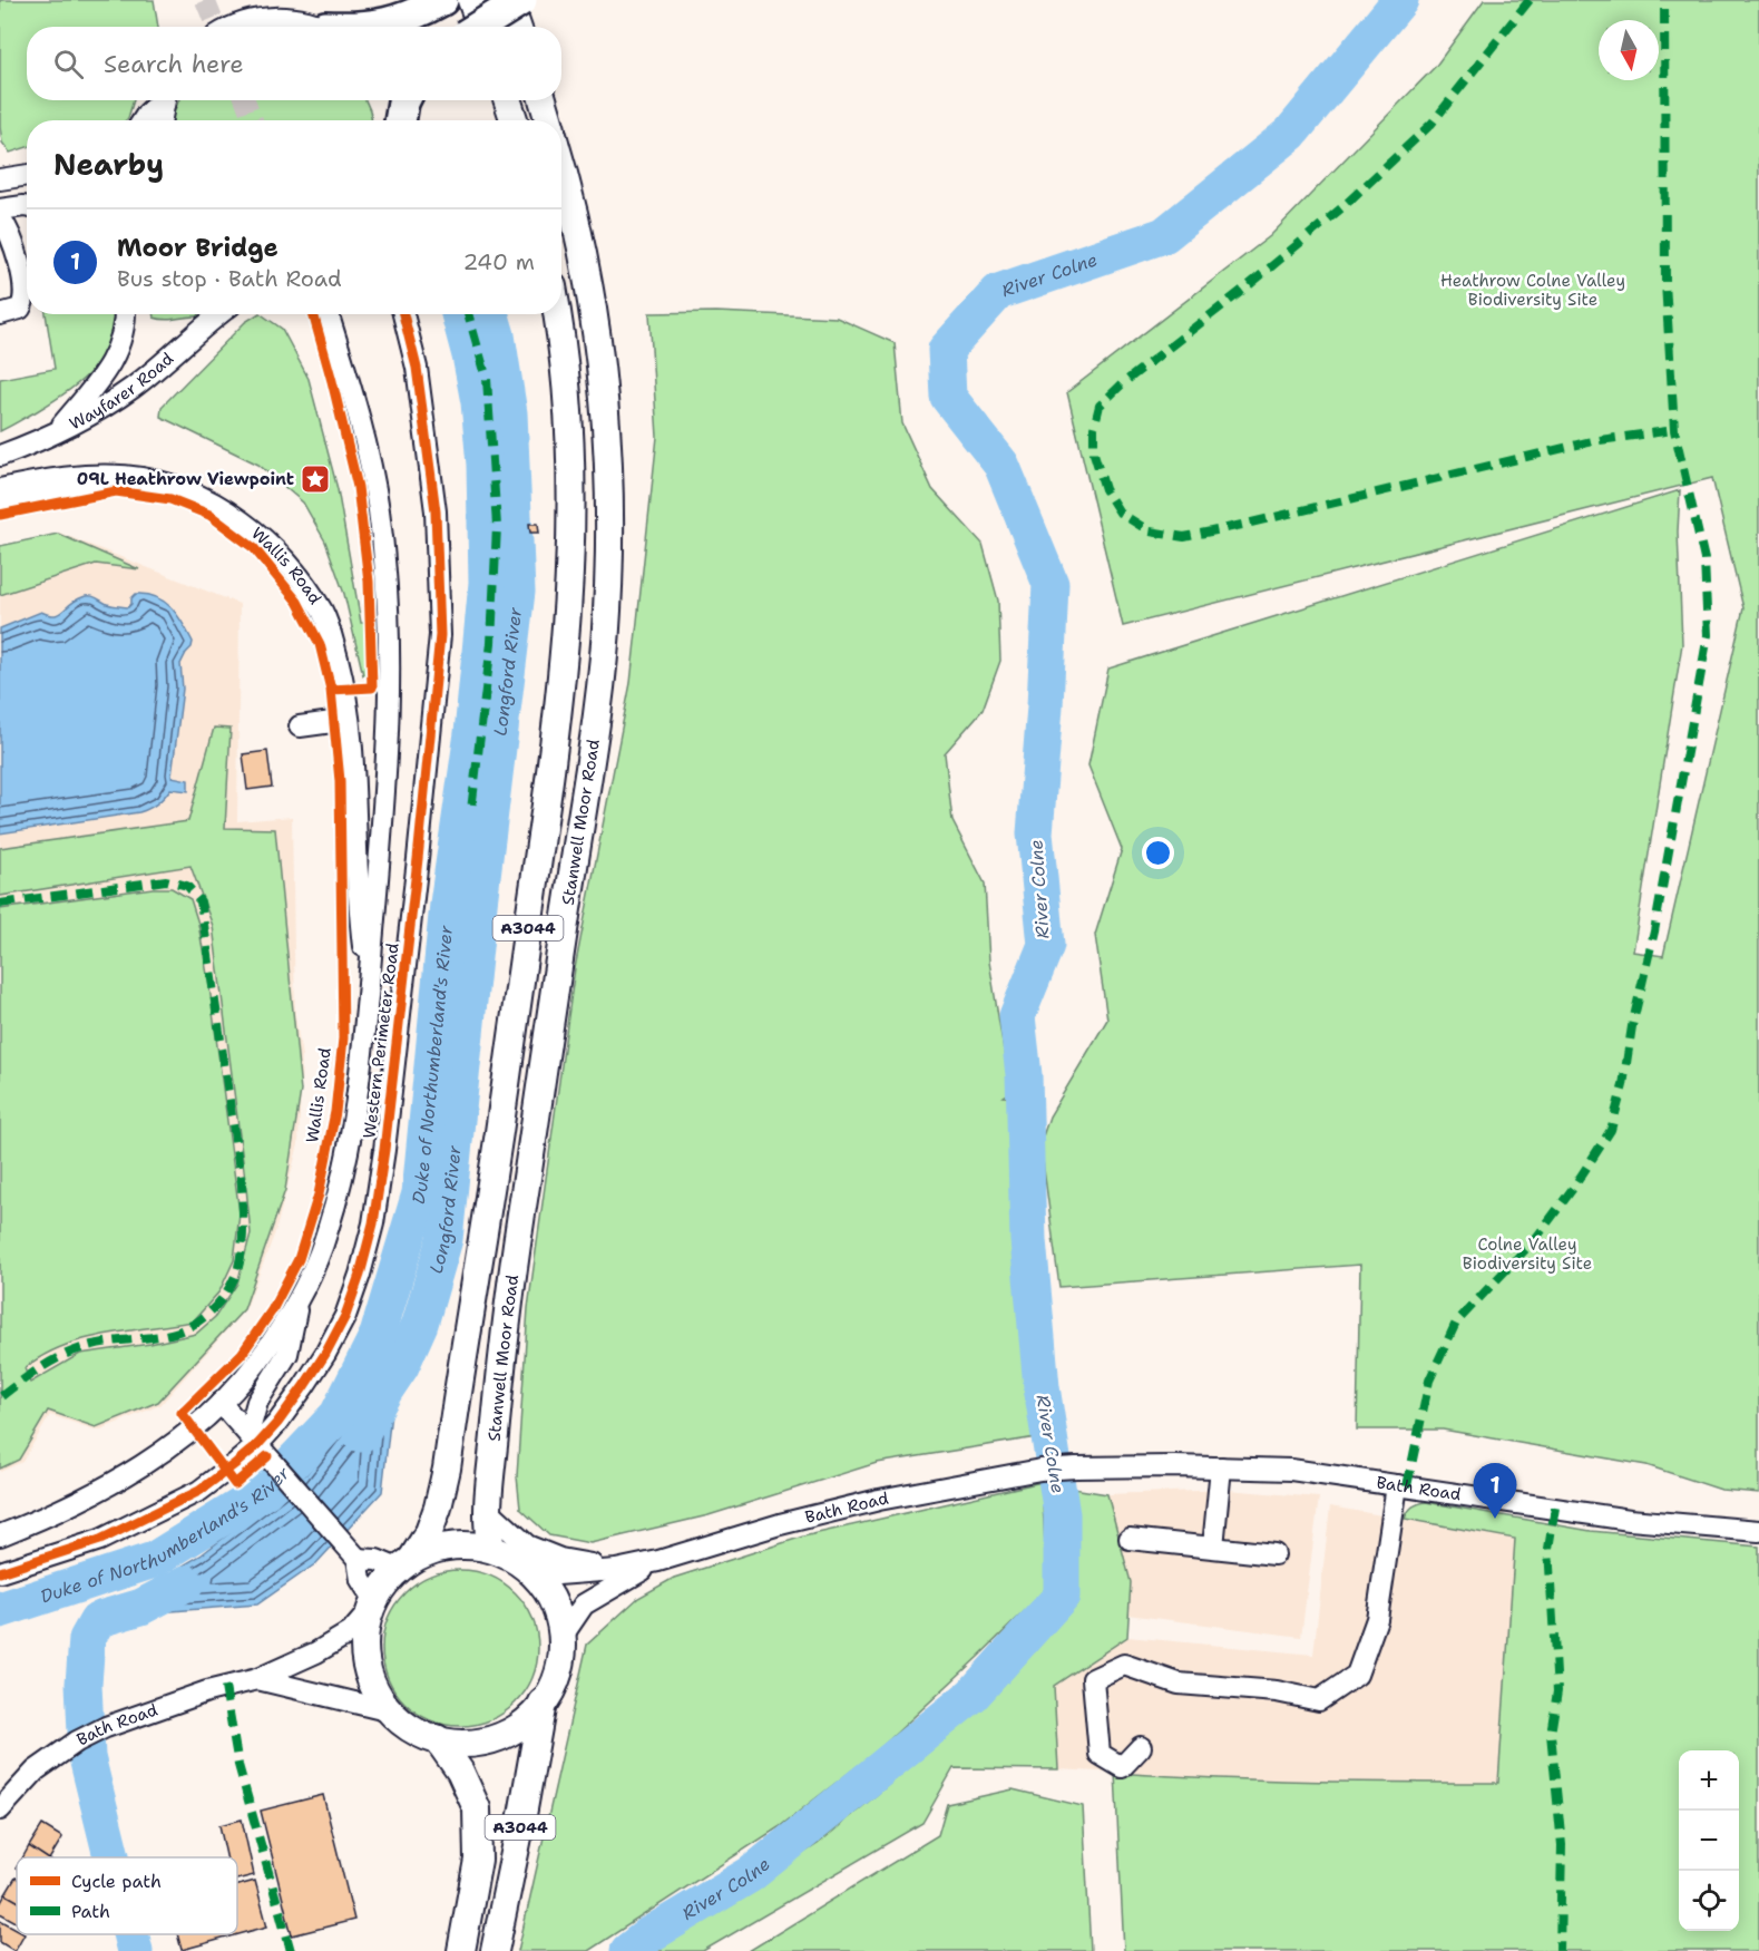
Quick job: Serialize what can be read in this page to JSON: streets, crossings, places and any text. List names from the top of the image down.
{
  "streets": {
    "main road": ["Stanwell Moor Road", "A3044"],
    "street": [
      "Wayfarer Road",
      "Wallis Road",
      "Western Perimeter Road",
      "Bath Road"
    ]
  },
  "crossings": [
    ["Wallis Road", "Western Perimeter Road"],
    ["Stanwell Moor Road", "A3044"],
    ["Stanwell Moor Road", "Bath Road"],
    ["A3044", "Bath Road"]
  ],
  "water": ["River Colne", "Longford River", "Duke of Northumberland's River"],
  "parks": ["Heathrow Colne Valley Biodiversity Site", "Colne Valley Biodiversity Site"],
  "places": {
    "place": ["09L Heathrow Viewpoint"]
  },
  "legend": ["Cycle path", "Path"],
  "north": "bottom",
  "page": {
    "search": "Search here",
    "heading": "Nearby",
    "list": [
      {
        "mark": "1",
        "name": "Moor Bridge",
        "note": "Bus stop · Bath Road",
        "value": "240 m"
      }
    ],
    "pins": "1",
    "map_buttons": ["+", "−"]
  }
}
